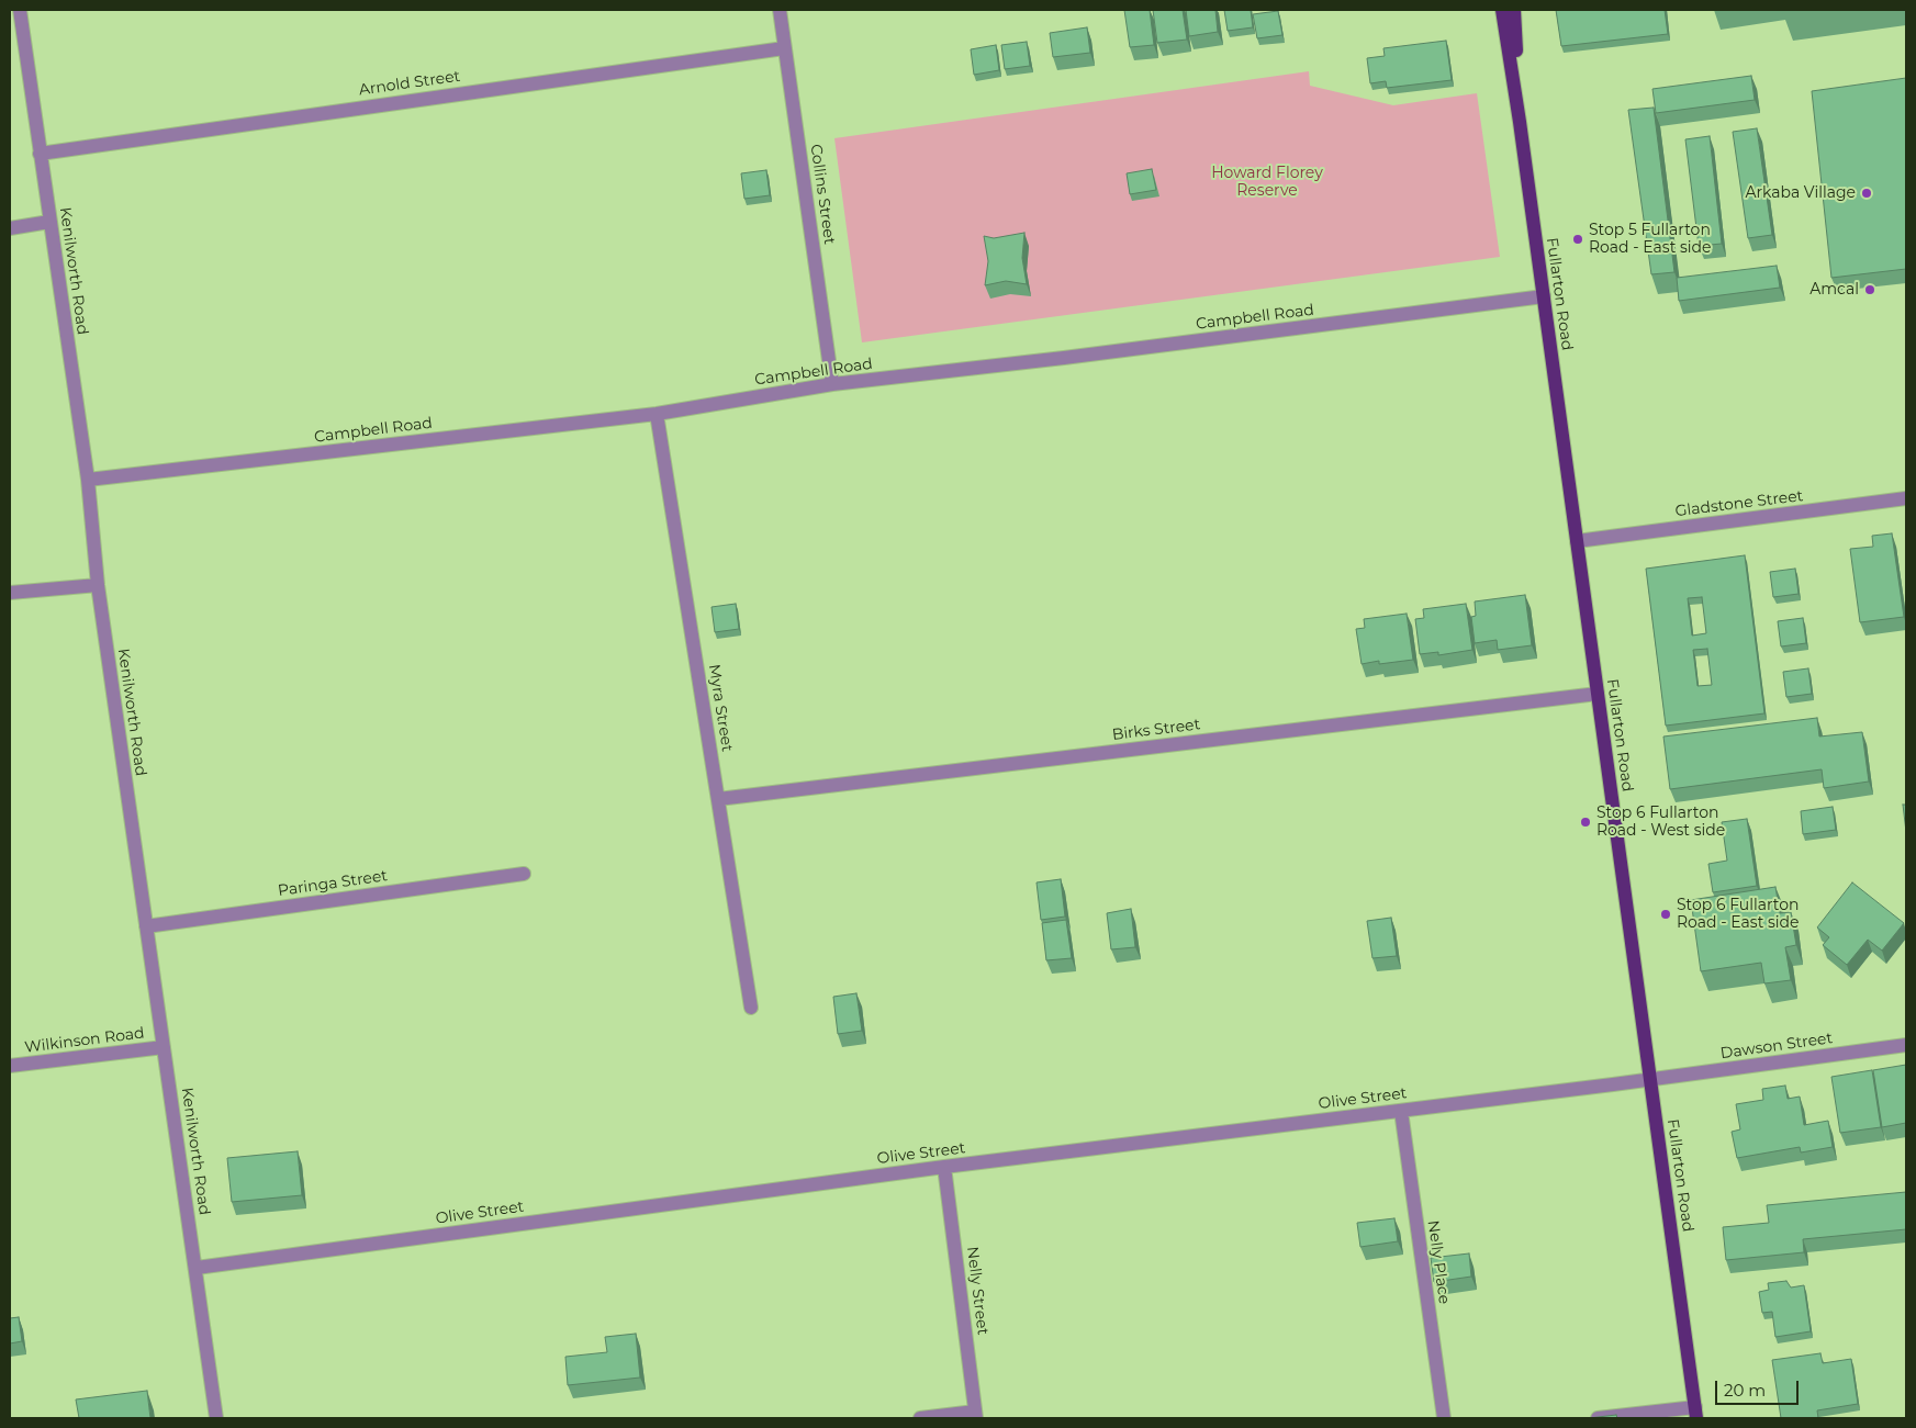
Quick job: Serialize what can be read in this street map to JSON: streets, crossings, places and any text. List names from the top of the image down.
{
  "streets": {
    "main road": ["Fullarton Road"],
    "street": [
      "Arnold Street",
      "Collins Street",
      "Kenilworth Road",
      "Campbell Road",
      "Gladstone Street",
      "Myra Street",
      "Birks Street",
      "Paringa Street",
      "Wilkinson Road",
      "Dawson Street",
      "Olive Street",
      "Nelly Place",
      "Nelly Street"
    ]
  },
  "crossings": [
    ["Arnold Street", "Collins Street"],
    ["Arnold Street", "Kenilworth Road"],
    ["Collins Street", "Campbell Road"],
    ["Kenilworth Road", "Campbell Road"],
    ["Kenilworth Road", "Paringa Street"],
    ["Kenilworth Road", "Wilkinson Road"],
    ["Kenilworth Road", "Olive Street"],
    ["Fullarton Road", "Campbell Road"],
    ["Fullarton Road", "Gladstone Street"],
    ["Fullarton Road", "Birks Street"],
    ["Fullarton Road", "Dawson Street"],
    ["Fullarton Road", "Olive Street"],
    ["Campbell Road", "Myra Street"],
    ["Myra Street", "Birks Street"],
    ["Dawson Street", "Olive Street"],
    ["Olive Street", "Nelly Place"],
    ["Olive Street", "Nelly Street"]
  ],
  "parks": ["Howard Florey Reserve"],
  "places": [
    "Arkaba Village",
    "Stop 5 Fullarton Road - East side",
    "Amcal",
    "Stop 6 Fullarton Road - West side",
    "Stop 6 Fullarton Road - East side"
  ],
  "scale_bar": "20 m"
}
